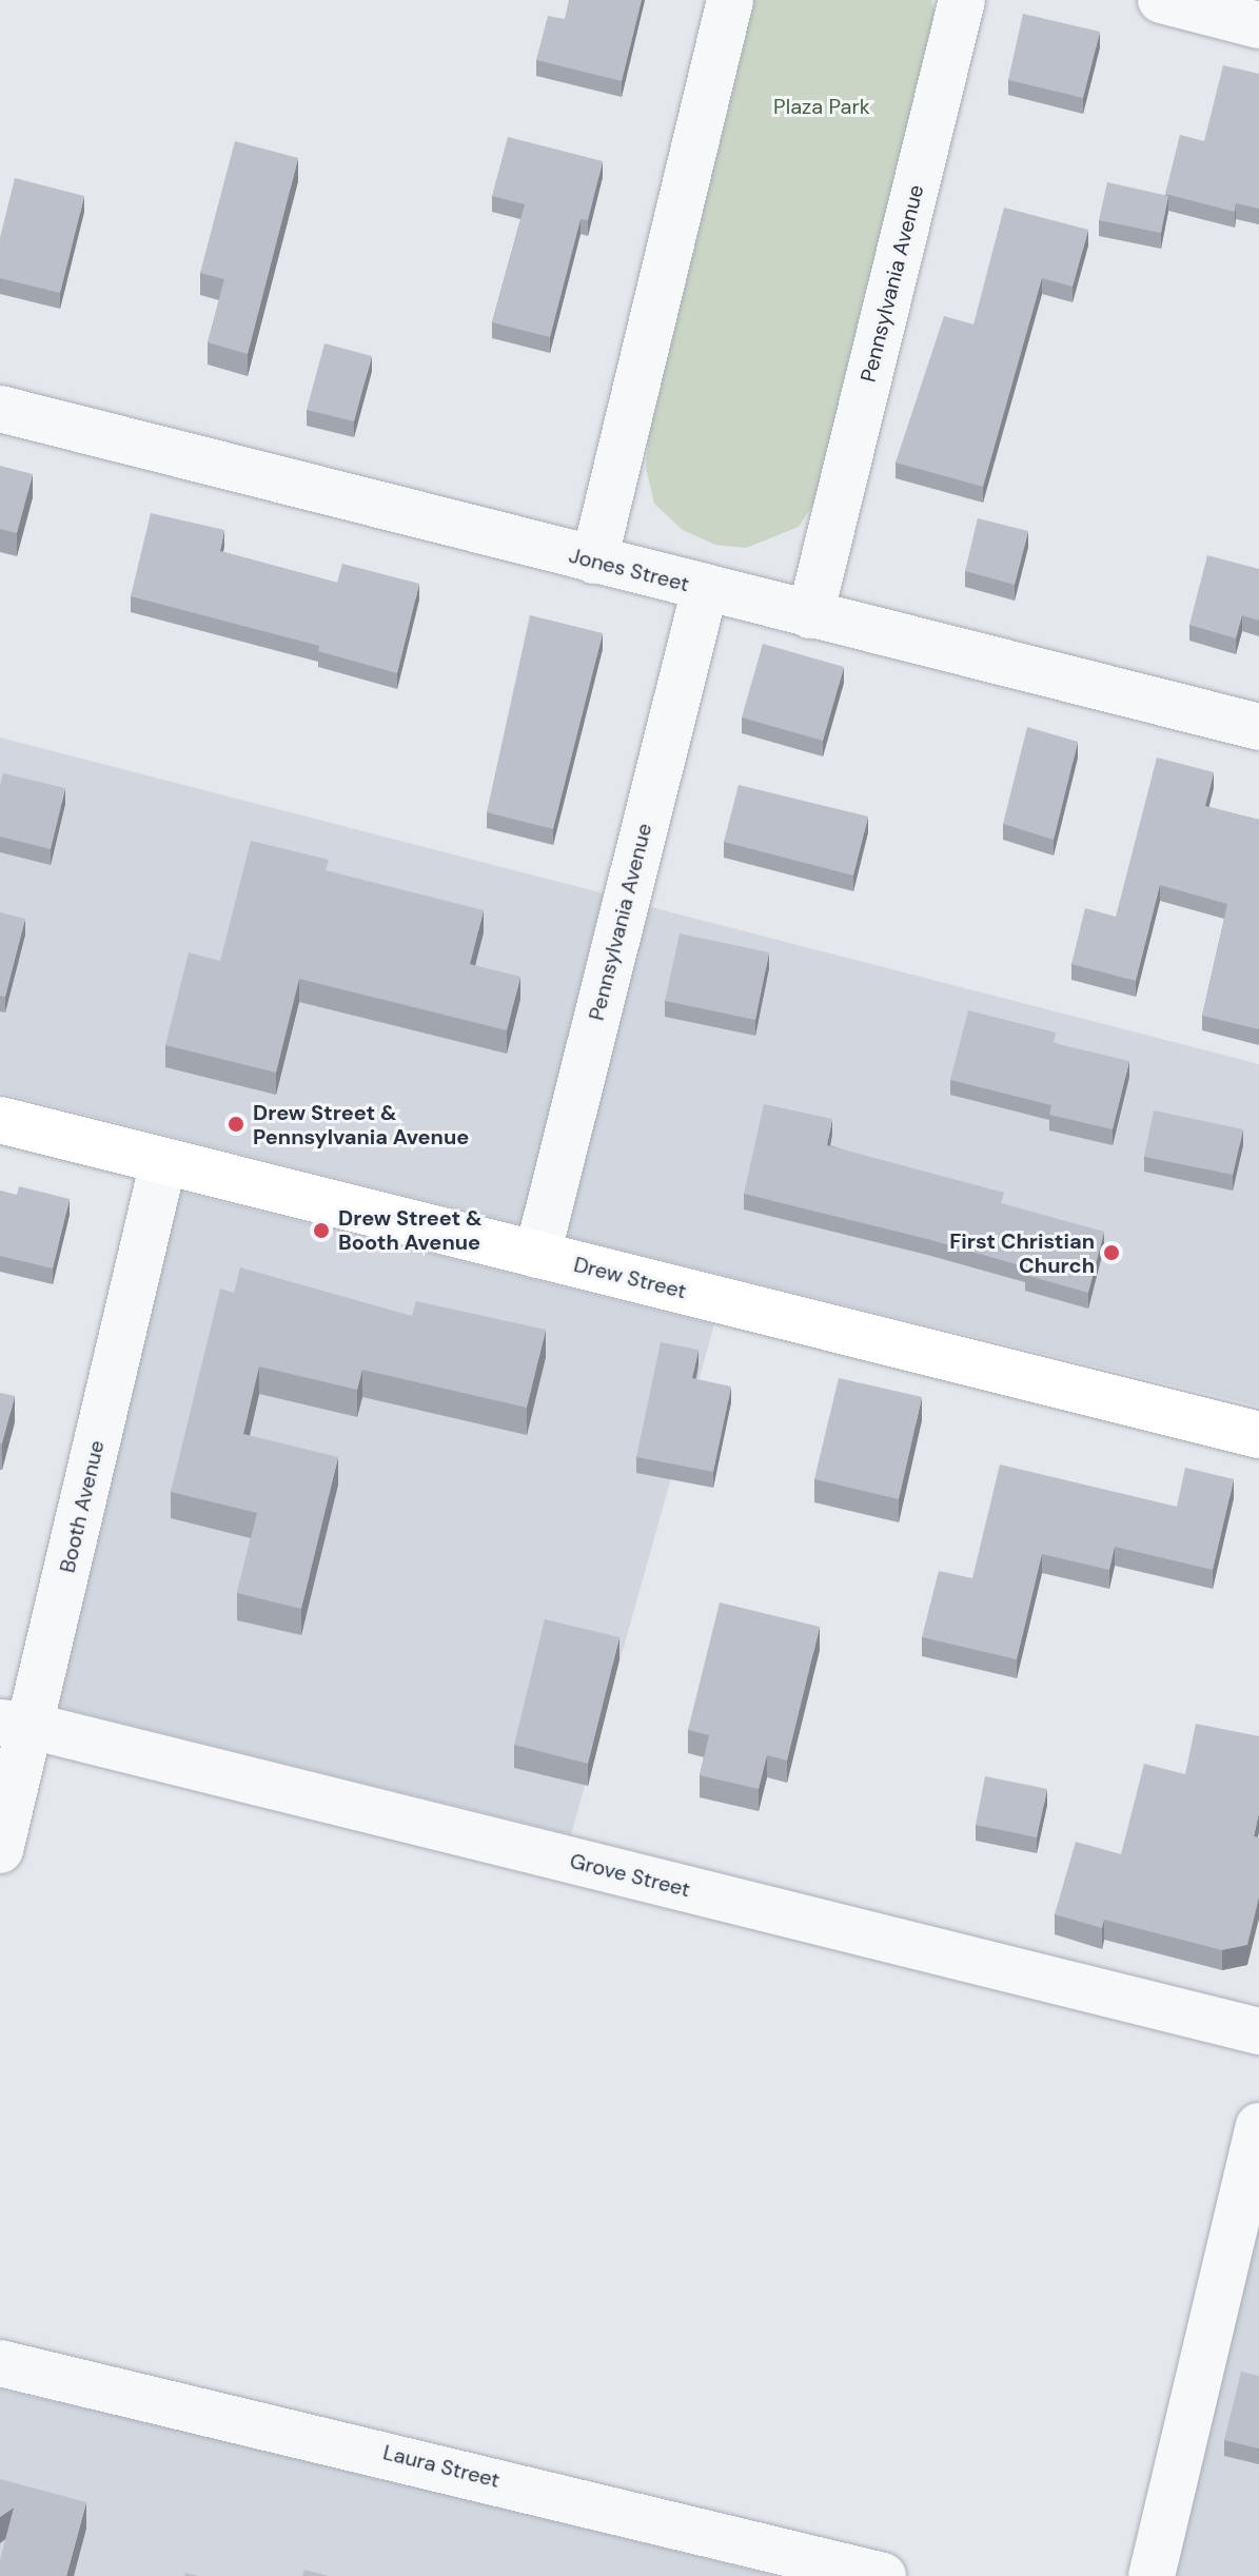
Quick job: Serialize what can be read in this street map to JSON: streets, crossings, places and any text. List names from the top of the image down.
{
  "streets": {
    "main road": ["Drew Street"],
    "street": [
      "Pennsylvania Avenue",
      "Jones Street",
      "Booth Avenue",
      "Grove Street",
      "Laura Street"
    ]
  },
  "crossings": [
    ["Pennsylvania Avenue", "Jones Street"],
    ["Pennsylvania Avenue", "Drew Street"],
    ["Drew Street", "Booth Avenue"],
    ["Booth Avenue", "Grove Street"]
  ],
  "parks": ["Plaza Park"],
  "places": ["Drew Street & Pennsylvania Avenue", "Drew Street & Booth Avenue", "First Christian Church"]
}
